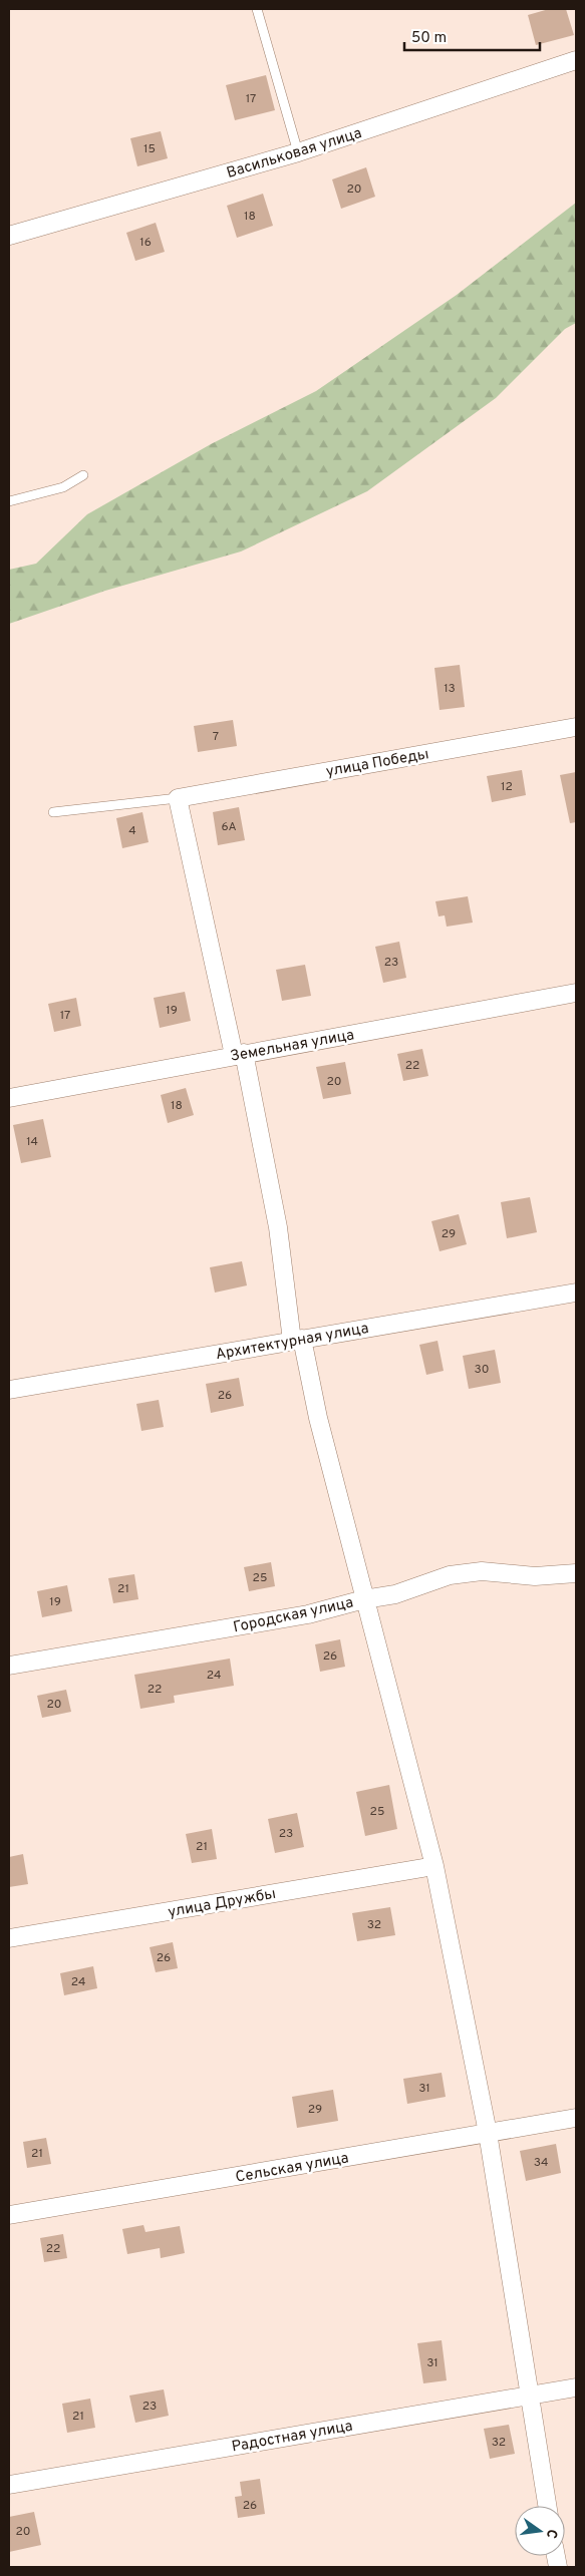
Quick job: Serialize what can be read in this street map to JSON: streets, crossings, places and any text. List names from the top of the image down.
{
  "streets": {
    "street": [
      "Васильковая улица",
      "улица Победы",
      "Земельная улица",
      "Архитектурная улица",
      "Городская улица",
      "улица Дружбы",
      "Сельская улица",
      "Радостная улица"
    ]
  },
  "house_numbers": [
    "17",
    "15",
    "20",
    "18",
    "16",
    "13",
    "7",
    "12",
    "6А",
    "4",
    "23",
    "19",
    "17",
    "22",
    "20",
    "18",
    "14",
    "29",
    "30",
    "26",
    "25",
    "21",
    "19",
    "26",
    "24",
    "22",
    "20",
    "25",
    "23",
    "21",
    "32",
    "26",
    "24",
    "31",
    "29",
    "21",
    "34",
    "22",
    "31",
    "23",
    "21",
    "32",
    "26",
    "20"
  ],
  "scale_bar": "50 m",
  "north": "right"
}
